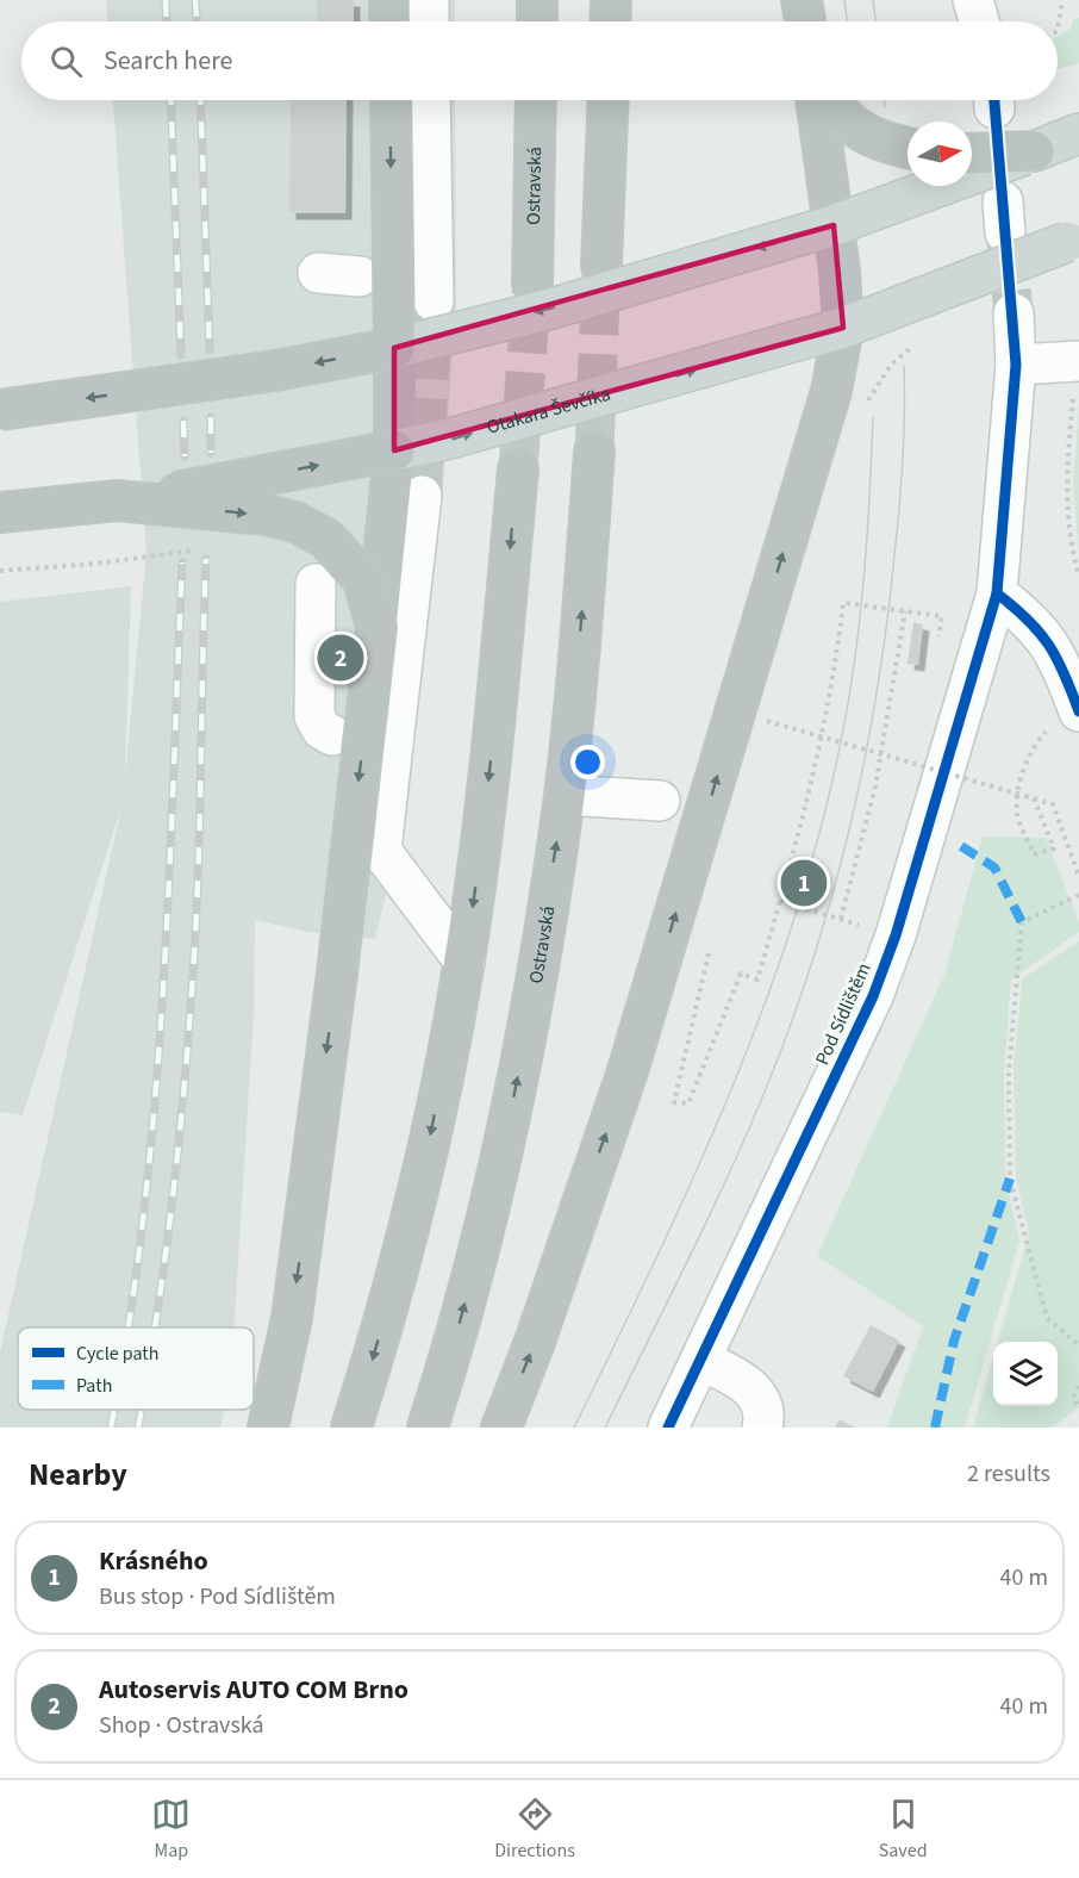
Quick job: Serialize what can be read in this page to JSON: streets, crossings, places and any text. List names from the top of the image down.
{
  "streets": {
    "highway": ["Ostravská", "Otakara Ševčíka"],
    "street": ["Pod Sídlištěm"]
  },
  "legend": ["Cycle path", "Path"],
  "north": "right",
  "page": {
    "search": "Search here",
    "pins": ["2", "1"],
    "heading": ["Nearby", "2 results"],
    "list": [
      {
        "mark": "1",
        "name": "Krásného",
        "note": "Bus stop · Pod Sídlištěm",
        "value": "40 m"
      },
      {
        "mark": "2",
        "name": "Autoservis AUTO COM Brno",
        "note": "Shop · Ostravská",
        "value": "40 m"
      }
    ],
    "nav": ["Map", "Directions", "Saved"]
  }
}
